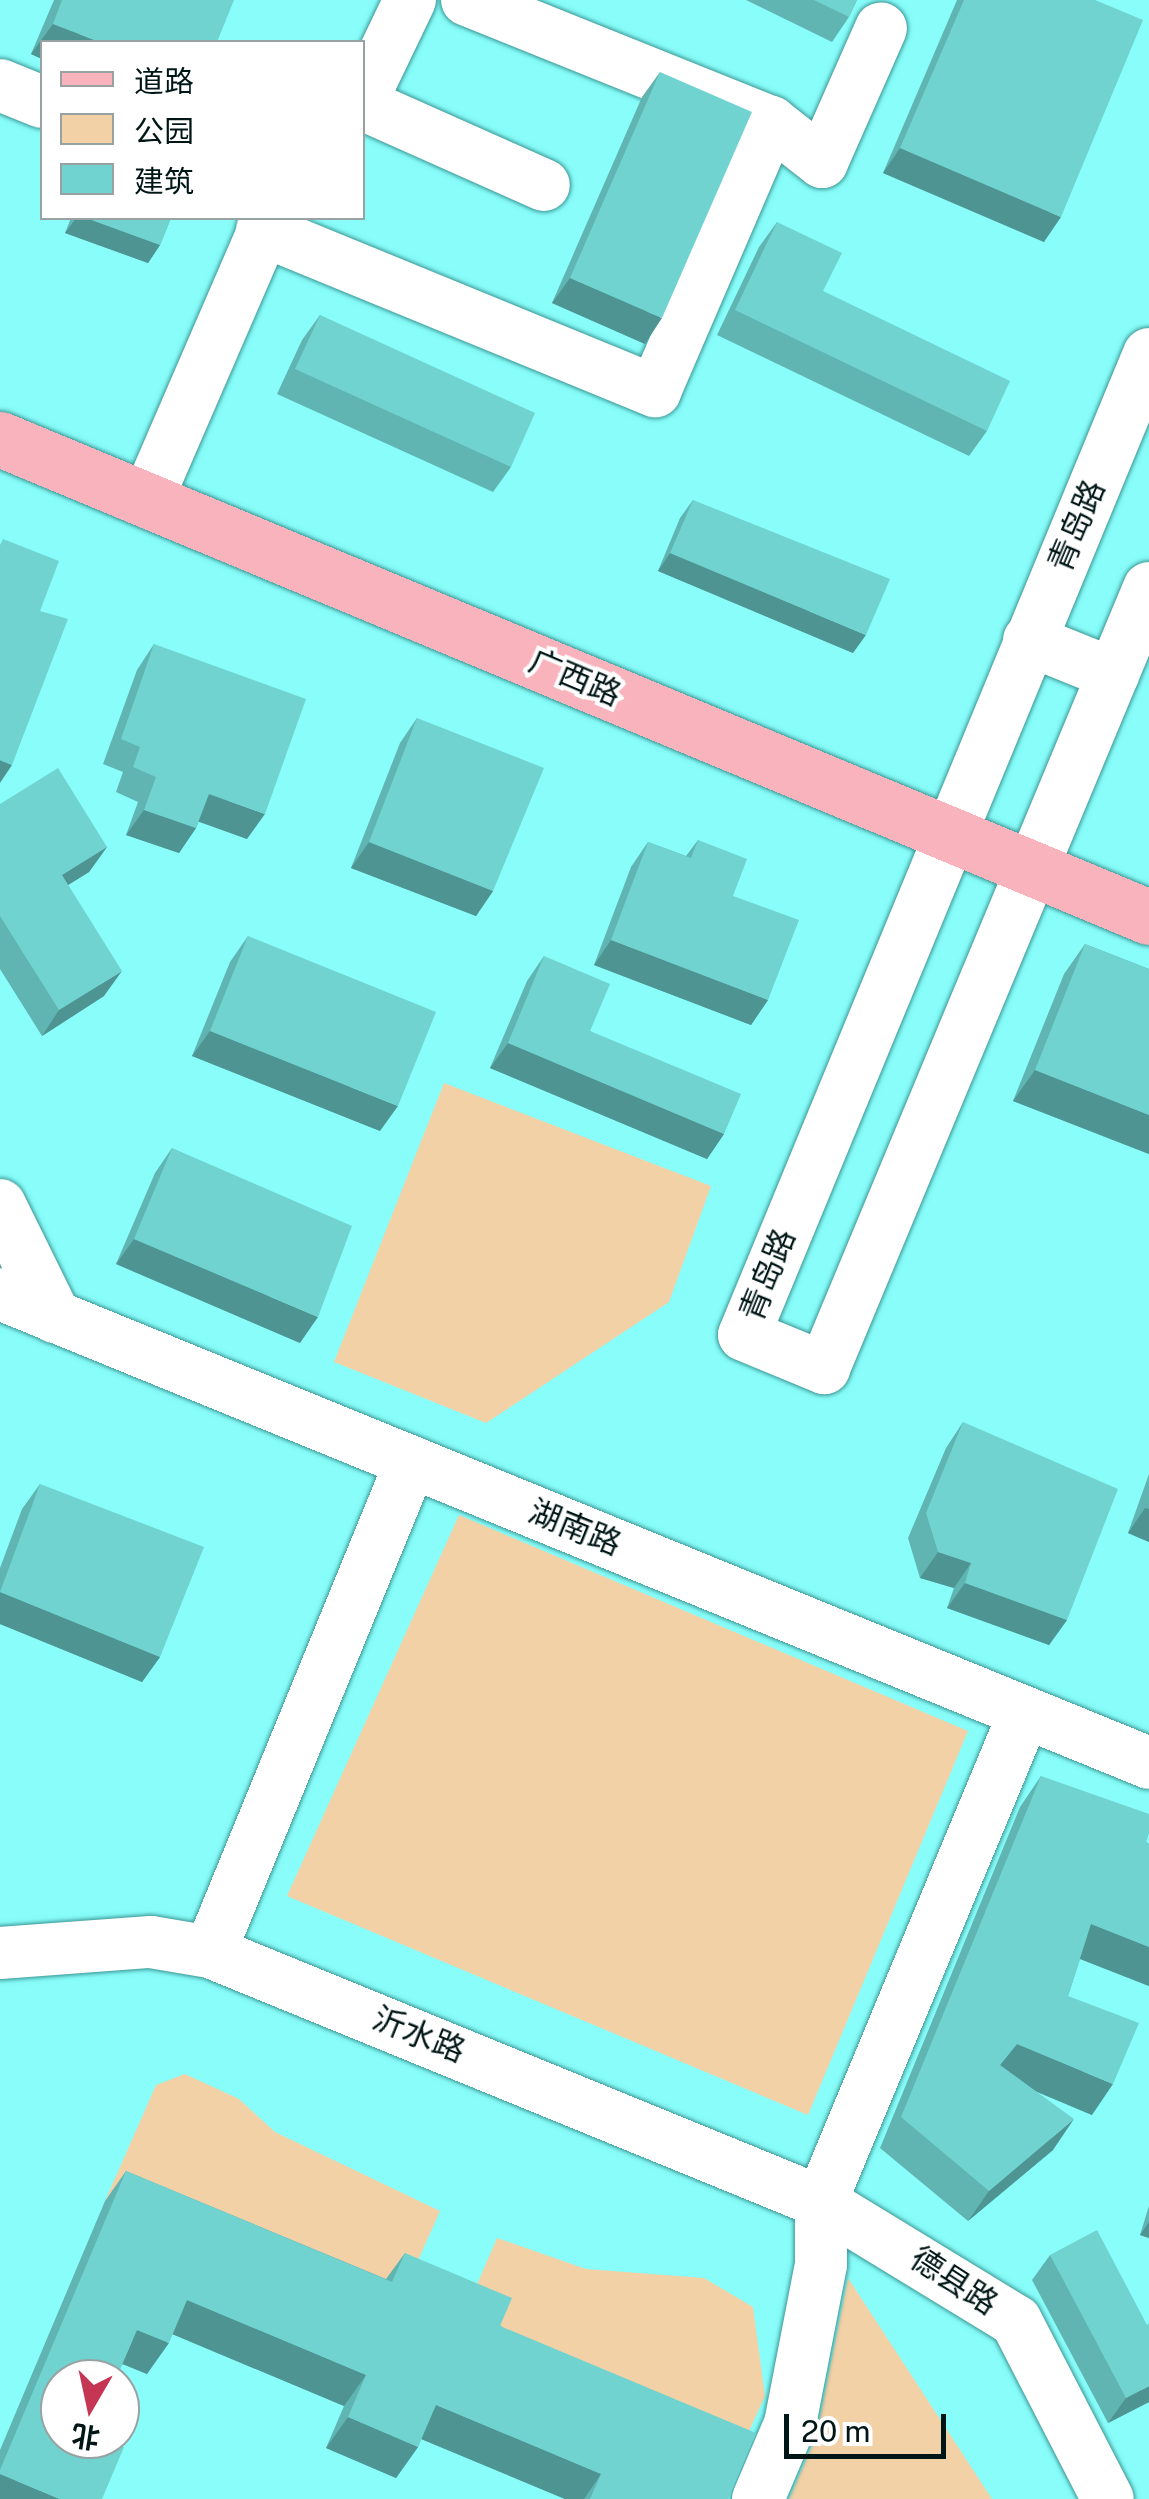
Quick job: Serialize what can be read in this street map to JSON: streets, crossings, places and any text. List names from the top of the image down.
{
  "streets": {
    "main road": ["广西路"],
    "street": [
      "青岛路",
      "湖南路",
      "沂水路",
      "德县路"
    ]
  },
  "crossings": [
    ["青岛路", "广西路"],
    ["沂水路", "德县路"]
  ],
  "legend": ["道路", "公园", "建筑"],
  "scale_bar": "20 m",
  "north": "bottom"
}
